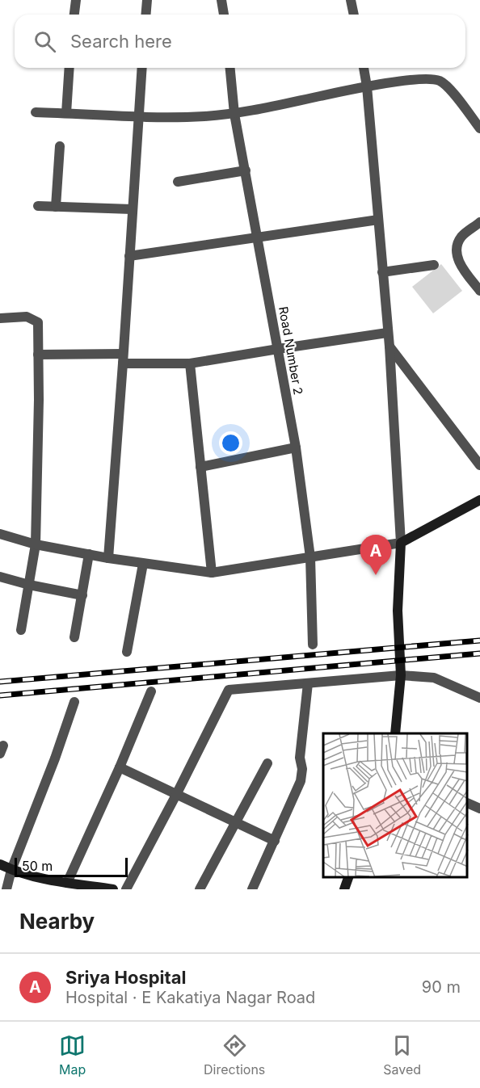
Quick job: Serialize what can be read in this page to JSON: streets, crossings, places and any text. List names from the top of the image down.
{
  "streets": {
    "street": ["Road Number 2"]
  },
  "scale_bar": "50 m",
  "page": {
    "search": "Search here",
    "pins": "A",
    "scale": "50 m",
    "heading": "Nearby",
    "list": [
      {
        "mark": "A",
        "name": "Sriya Hospital",
        "note": "Hospital · E Kakatiya Nagar Road",
        "value": "90 m"
      }
    ],
    "nav": ["Map", "Directions", "Saved"]
  }
}
